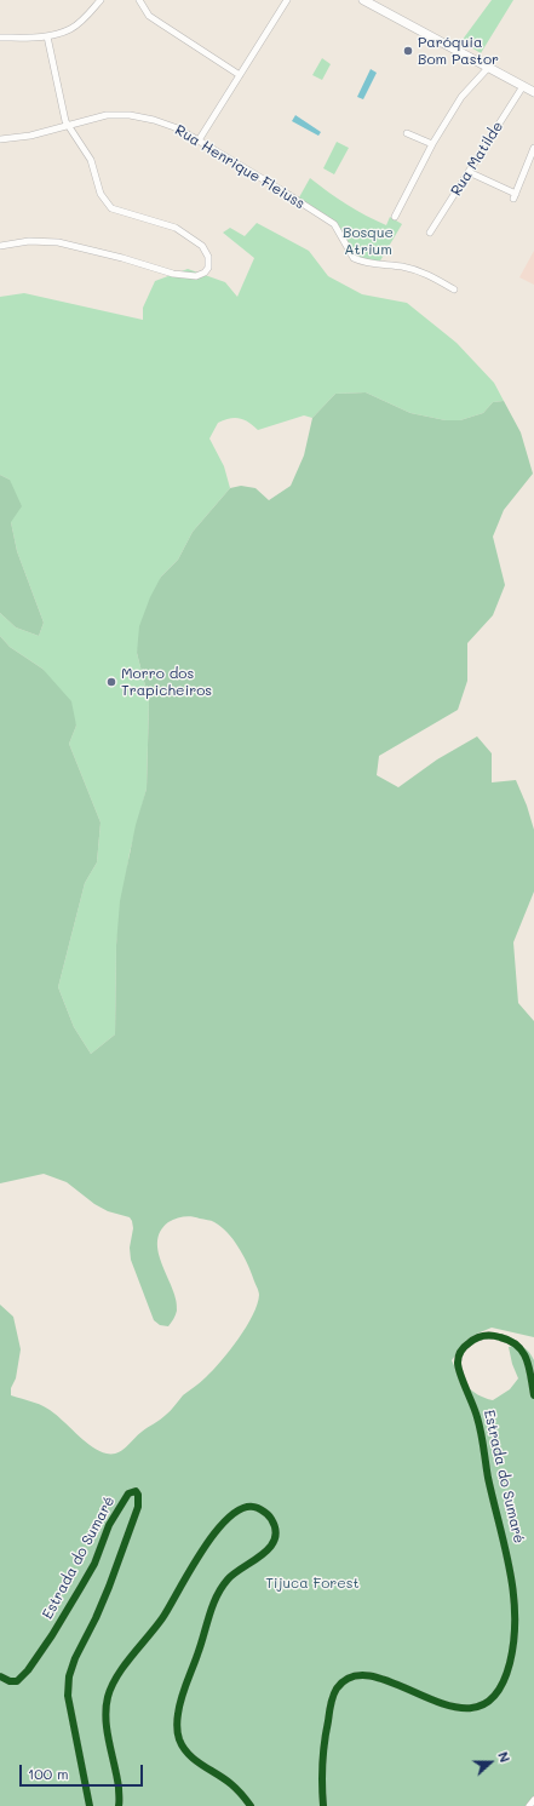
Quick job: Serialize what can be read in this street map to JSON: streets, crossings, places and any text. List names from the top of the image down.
{
  "streets": {
    "street": ["Rua Matilde", "Rua Henrique Fleiuss", "Estrada do Sumaré"]
  },
  "parks": ["Bosque Atrium", "Tijuca Forest"],
  "places": ["Paróquia Bom Pastor", "Morro dos Trapicheiros"],
  "scale_bar": "100 m",
  "north": "right"
}
